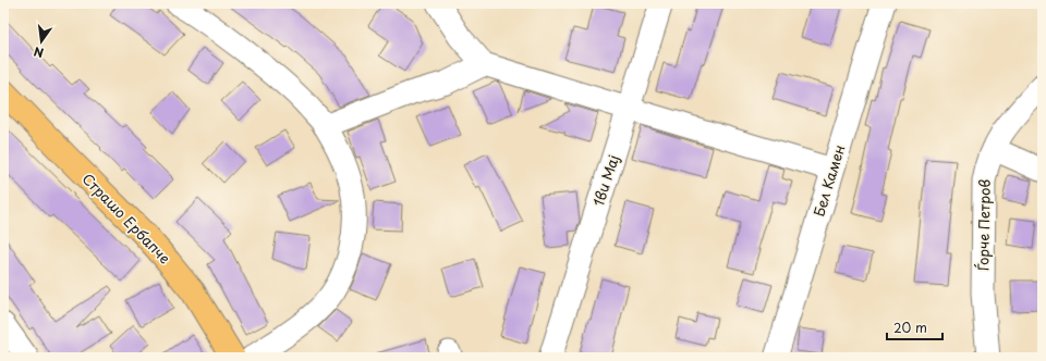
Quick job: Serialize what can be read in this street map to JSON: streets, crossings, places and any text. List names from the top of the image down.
{
  "streets": {
    "main road": ["Страшо Ербапче"],
    "street": ["1ви Мај", "Бел Камен", "Ѓорче Петров"]
  },
  "scale_bar": "20 m",
  "north": "bottom"
}
